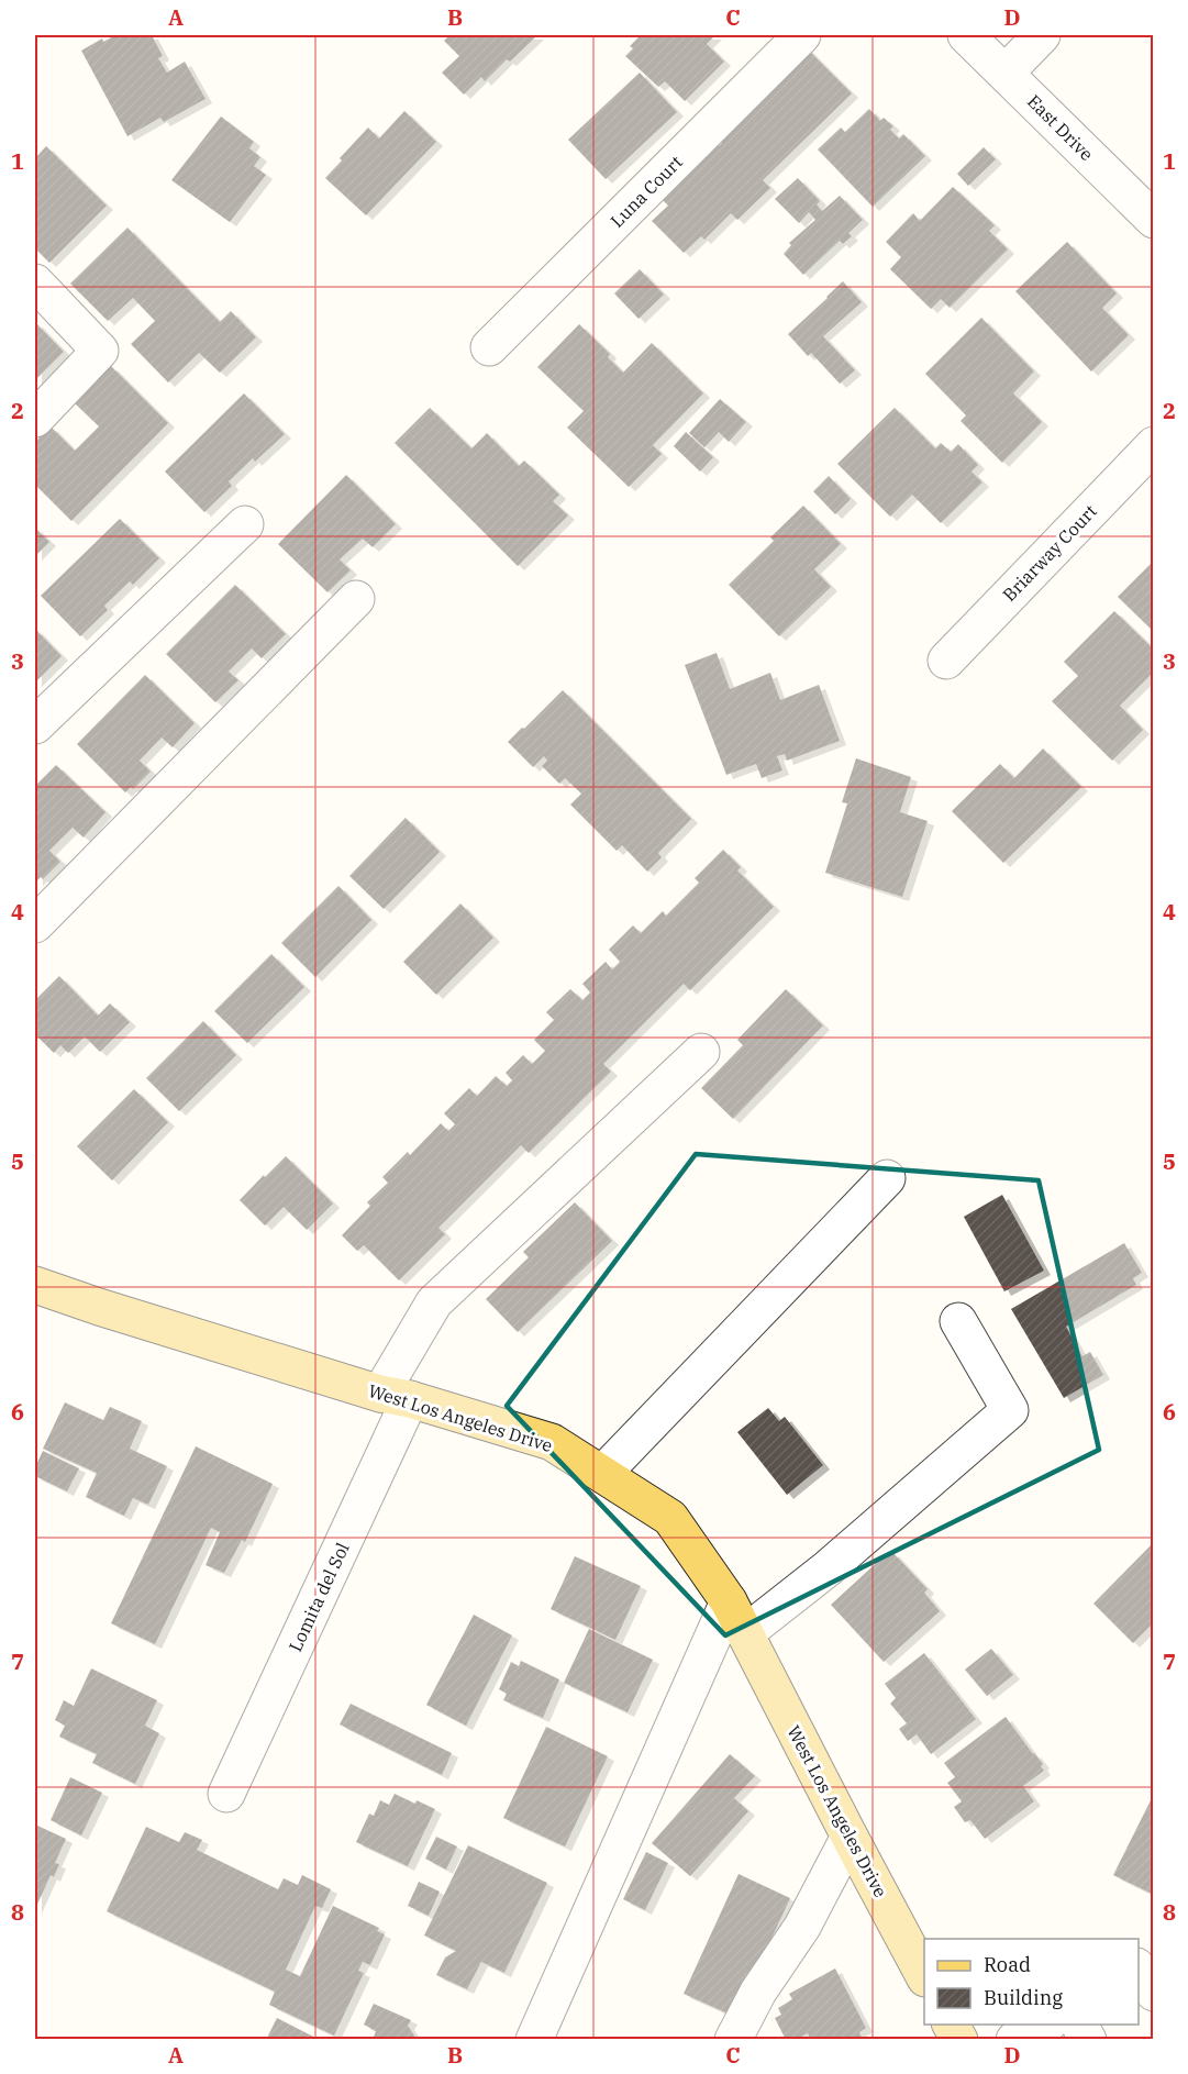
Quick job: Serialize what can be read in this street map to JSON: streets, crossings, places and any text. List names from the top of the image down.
{
  "streets": {
    "main road": ["West Los Angeles Drive"],
    "street": [
      "East Drive",
      "Luna Court",
      "Briarway Court",
      "Lomita del Sol"
    ]
  },
  "crossings": [
    ["West Los Angeles Drive", "Lomita del Sol"]
  ],
  "legend": ["Road", "Building"],
  "grid": {
    "columns": [
      "A",
      "B",
      "C",
      "D"
    ],
    "rows": [
      "1",
      "2",
      "3",
      "4",
      "5",
      "6",
      "7",
      "8"
    ]
  }
}
